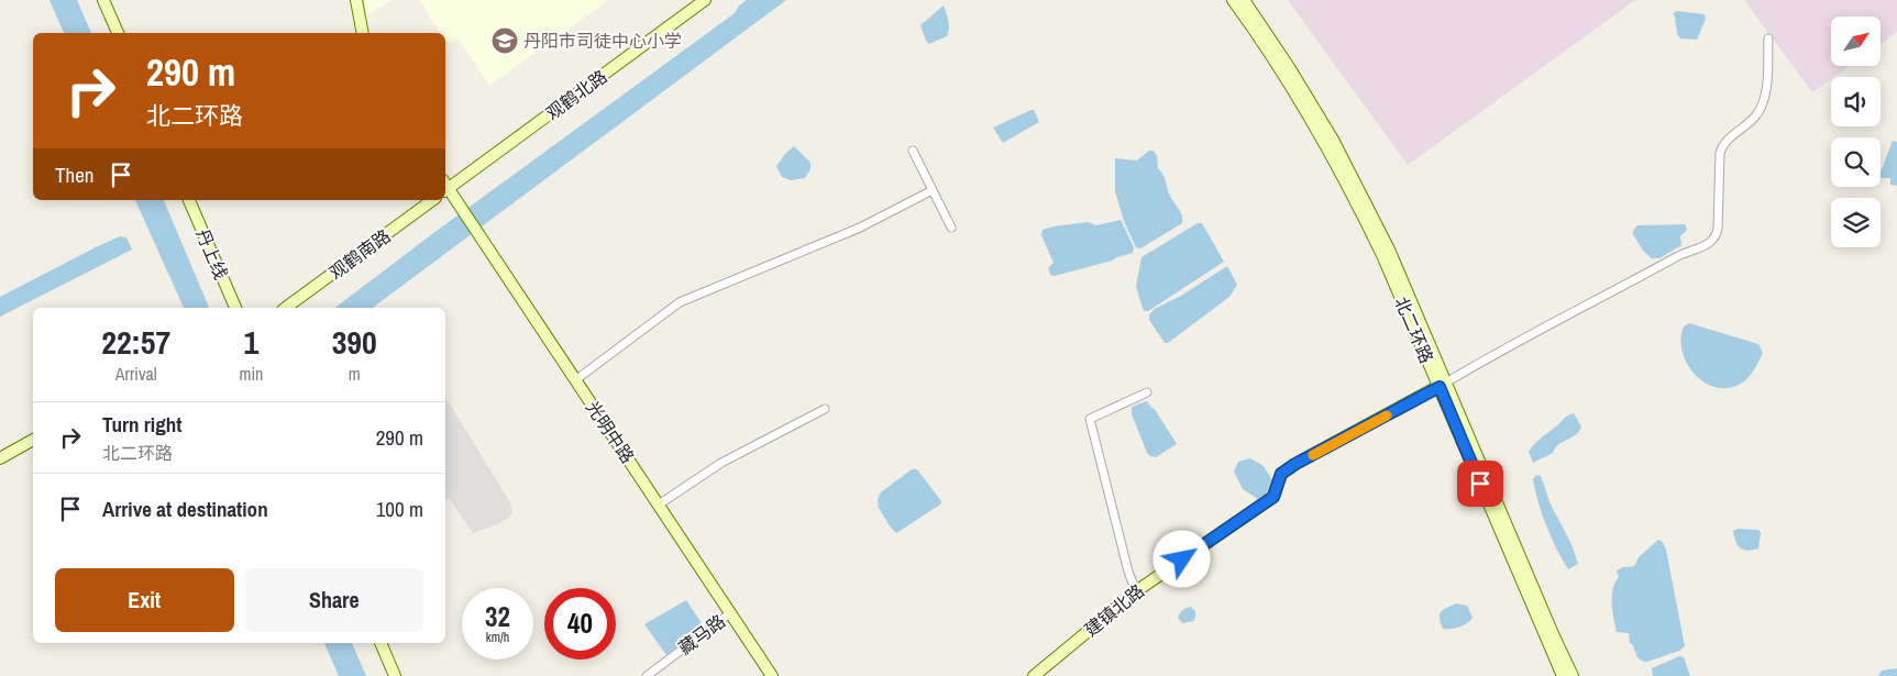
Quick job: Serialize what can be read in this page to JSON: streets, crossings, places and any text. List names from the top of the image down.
{
  "streets": {
    "main road": [
      "观鹤北路",
      "丹上线",
      "观鹤南路",
      "北二环路",
      "光明中路",
      "建镇北路"
    ],
    "street": ["藏马路"]
  },
  "crossings": [
    ["北二环路", "建镇北路"],
    ["光明中路", "藏马路"]
  ],
  "places": {
    "school or university": ["丹阳市司徒中心小学"]
  },
  "north": "top right",
  "page": {
    "turn": ["290 m", "北二环路"],
    "then": "Then",
    "eta": [
      "22:57",
      "Arrival",
      "1",
      "min",
      "390",
      "m"
    ],
    "list": [
      {
        "name": "Turn right",
        "note": "北二环路",
        "value": "290 m"
      },
      {
        "name": "Arrive at destination",
        "value": "100 m"
      }
    ],
    "buttons": ["Exit", "Share"],
    "speed": "32 km/h",
    "limit": "40"
  }
}
